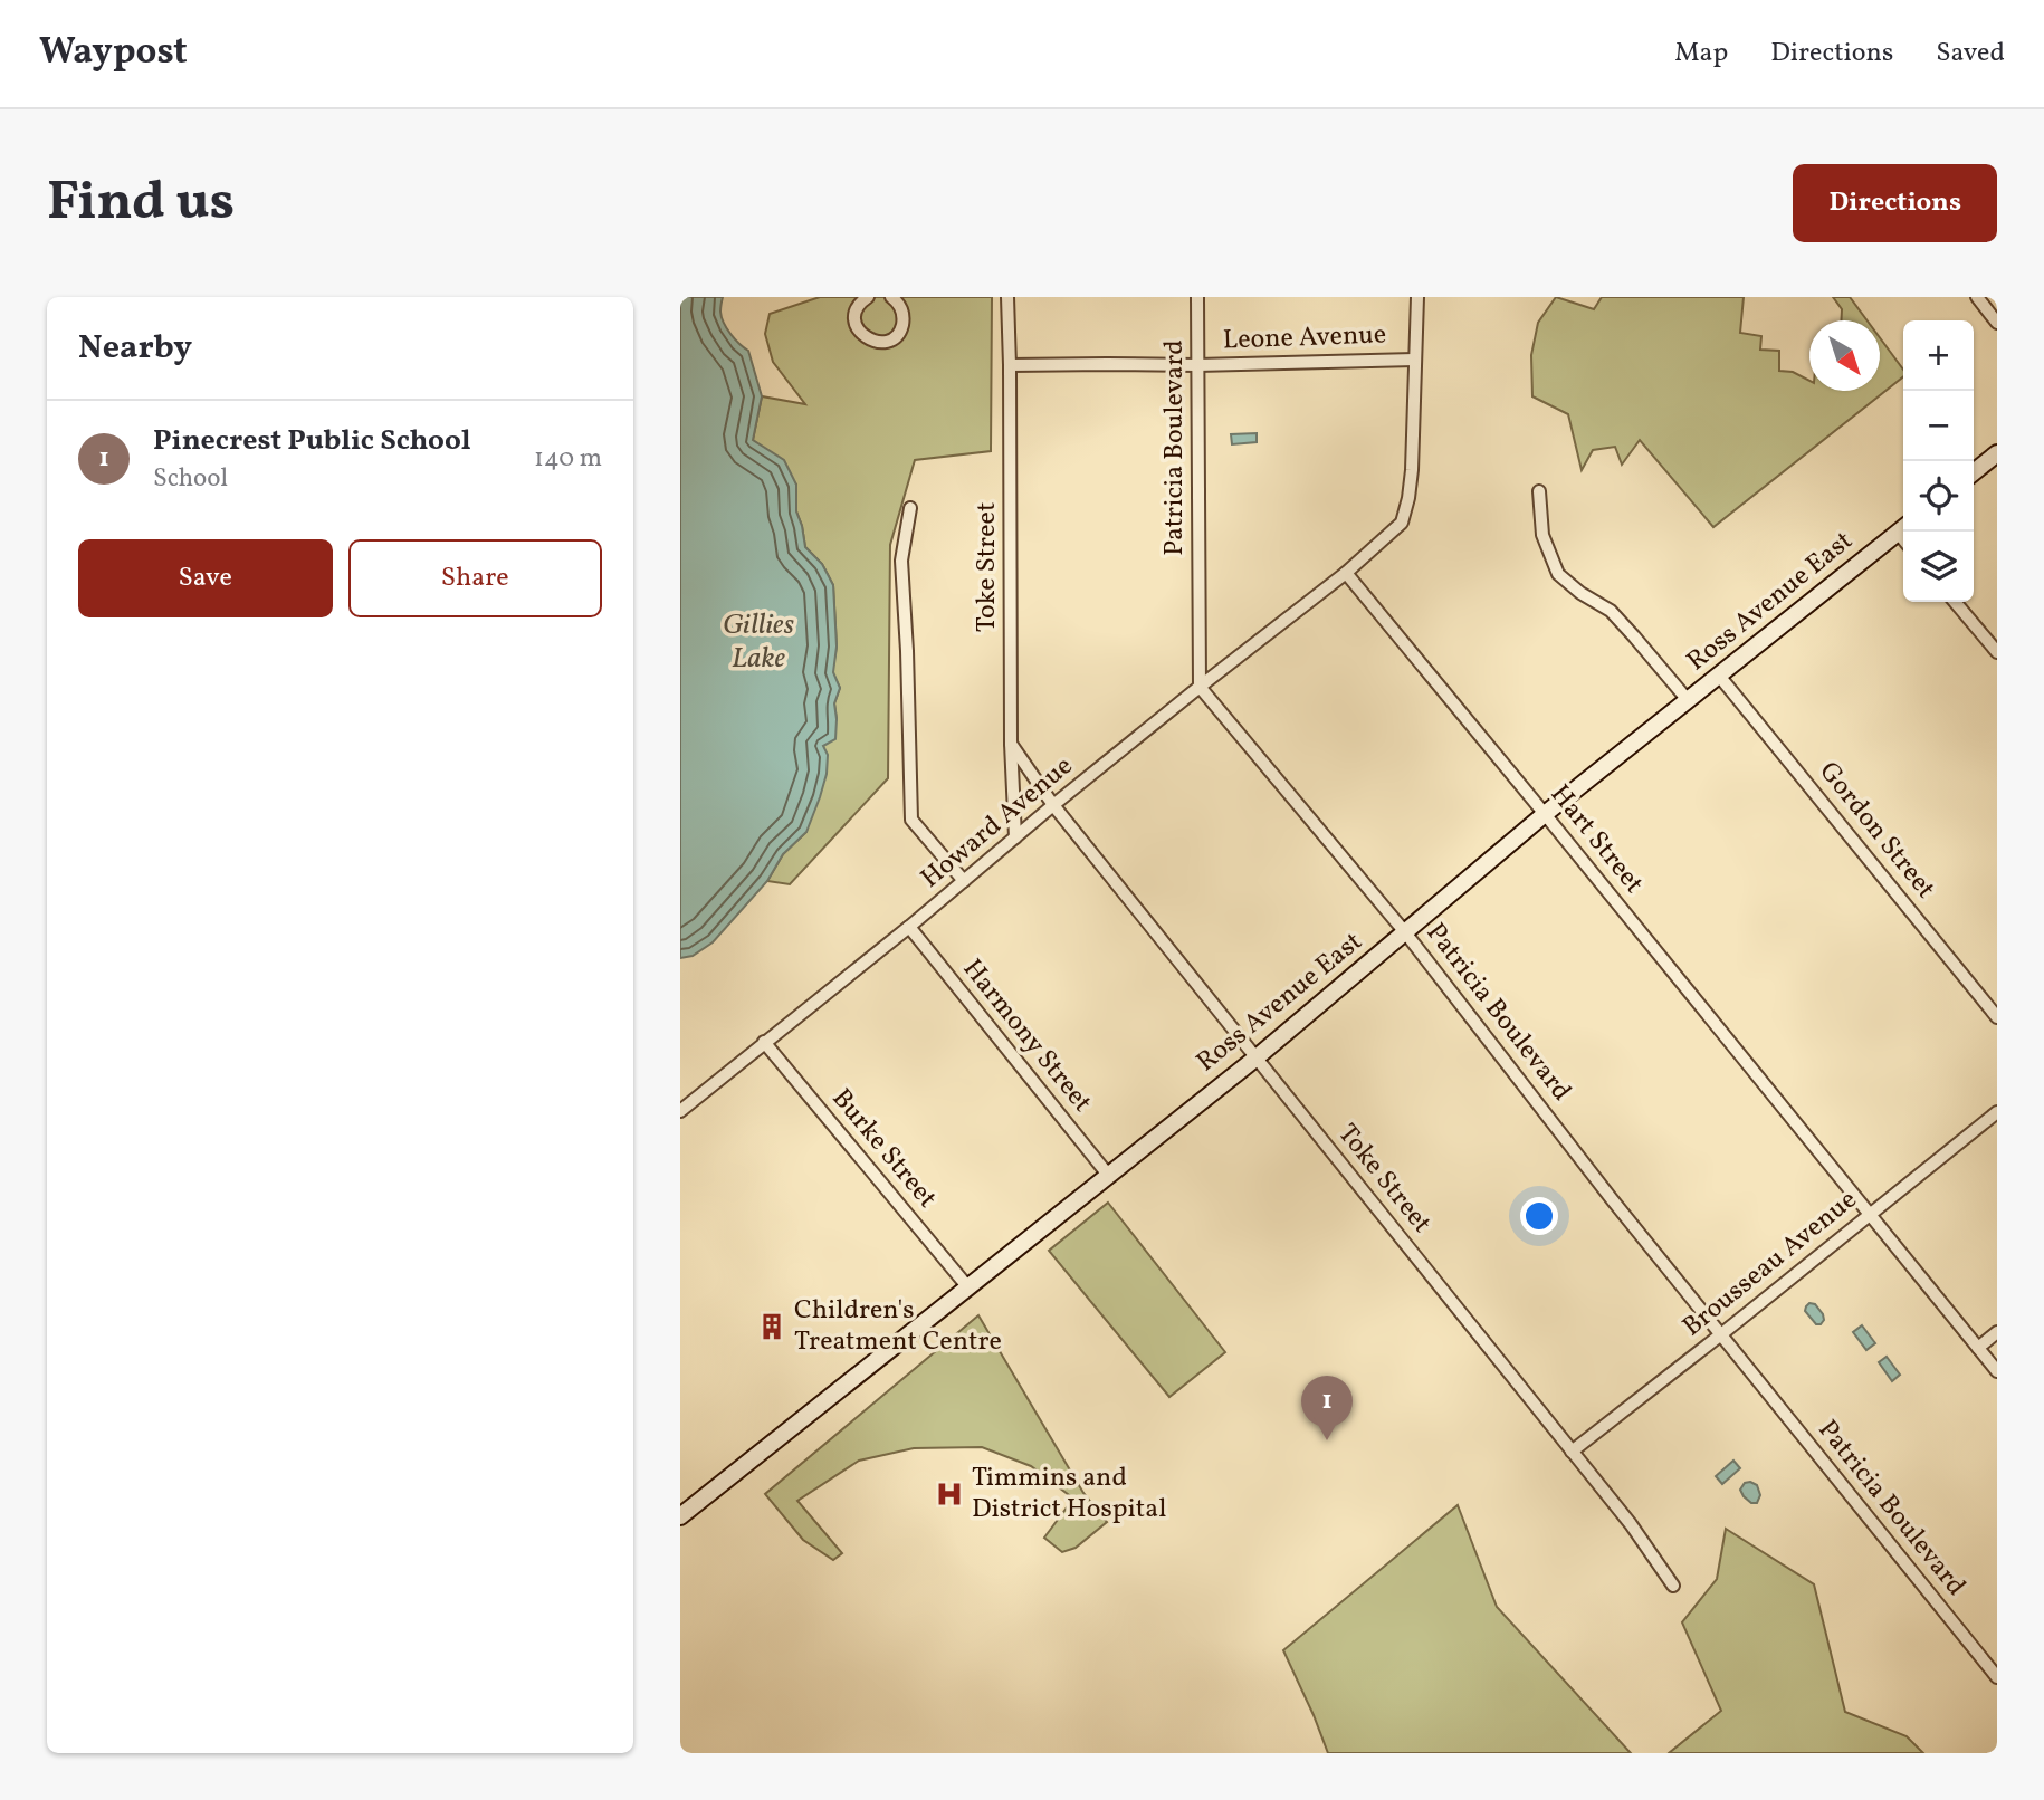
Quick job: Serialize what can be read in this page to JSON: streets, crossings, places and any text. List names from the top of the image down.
{
  "streets": {
    "main road": ["Ross Avenue East"],
    "street": [
      "Leone Avenue",
      "Patricia Boulevard",
      "Toke Street",
      "Howard Avenue",
      "Gordon Street",
      "Hart Street",
      "Harmony Street",
      "Burke Street",
      "Brousseau Avenue"
    ]
  },
  "crossings": [
    ["Leone Avenue", "Patricia Boulevard"],
    ["Leone Avenue", "Toke Street"],
    ["Patricia Boulevard", "Ross Avenue East"],
    ["Patricia Boulevard", "Howard Avenue"],
    ["Patricia Boulevard", "Brousseau Avenue"],
    ["Toke Street", "Ross Avenue East"],
    ["Toke Street", "Howard Avenue"],
    ["Toke Street", "Brousseau Avenue"],
    ["Ross Avenue East", "Gordon Street"],
    ["Ross Avenue East", "Hart Street"],
    ["Ross Avenue East", "Harmony Street"],
    ["Ross Avenue East", "Burke Street"],
    ["Howard Avenue", "Hart Street"],
    ["Howard Avenue", "Harmony Street"],
    ["Howard Avenue", "Burke Street"],
    ["Hart Street", "Brousseau Avenue"]
  ],
  "water": ["Gillies Lake"],
  "places": {
    "building": ["Children's Treatment Centre"],
    "hospital": ["Timmins and District Hospital"]
  },
  "north": "bottom right",
  "page": {
    "header": "Waypost",
    "nav": ["Map", "Directions", "Saved"],
    "buttons": [
      "Directions",
      ["Save", "Share"]
    ],
    "title": "Find us",
    "heading": "Nearby",
    "map_buttons": ["+", "−"],
    "list": [
      {
        "mark": "1",
        "name": "Pinecrest Public School",
        "note": "School",
        "value": "140 m"
      }
    ],
    "pins": "1"
  }
}
